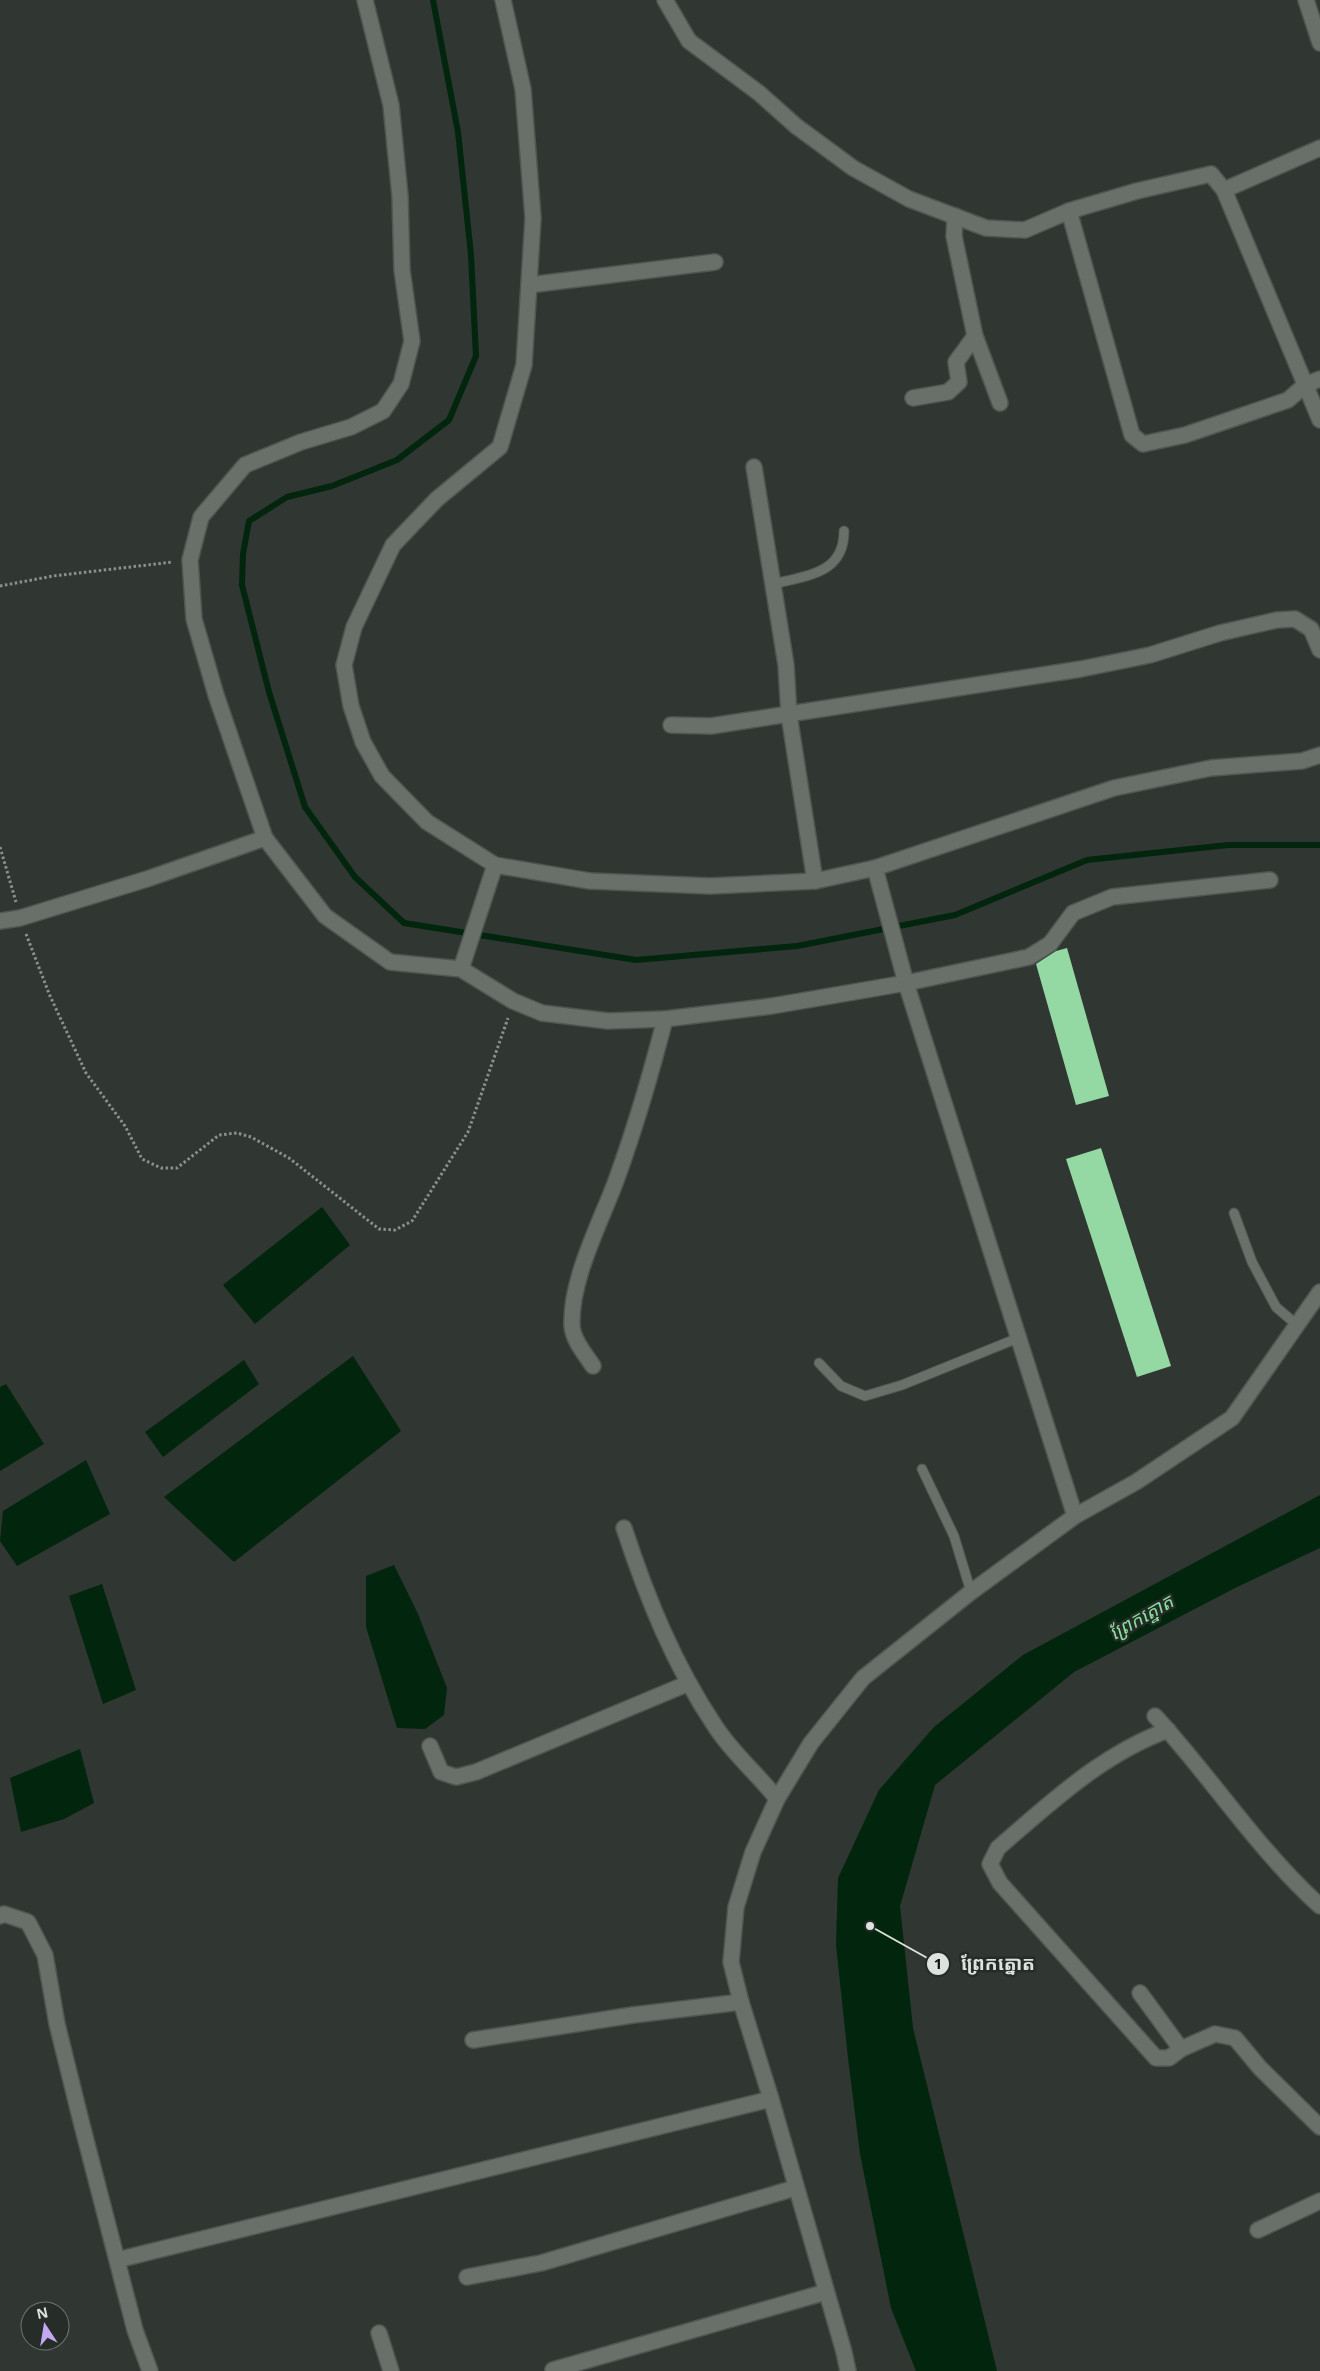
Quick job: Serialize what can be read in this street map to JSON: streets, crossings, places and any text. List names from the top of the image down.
{
  "water": ["ព្រែកត្នោត"],
  "places": ["ព្រែកត្នោត"],
  "north": "top"
}
